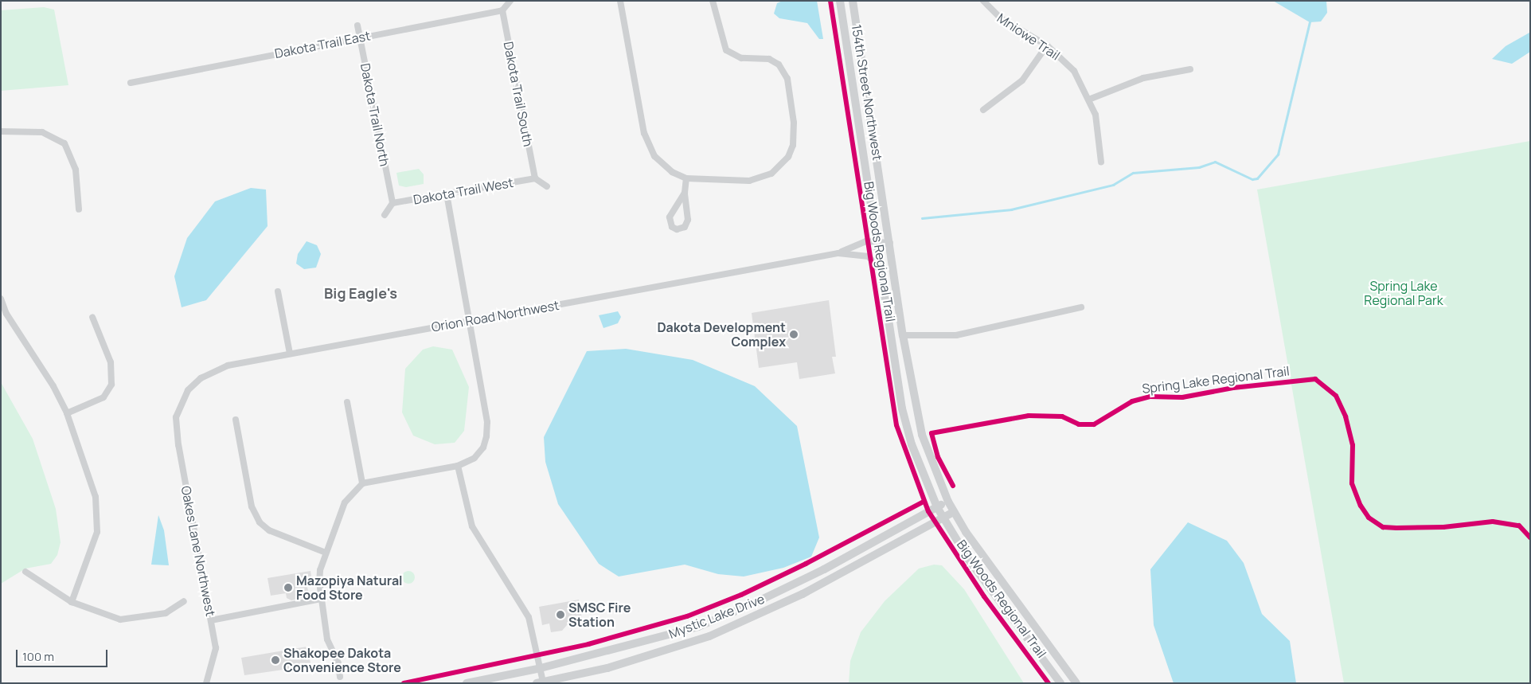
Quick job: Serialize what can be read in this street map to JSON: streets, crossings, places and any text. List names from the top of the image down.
{
  "streets": {
    "street": [
      "Mniowe Trail",
      "Dakota Trail East",
      "154th Street Northwest",
      "Dakota Trail South",
      "Dakota Trail North",
      "Dakota Trail West",
      "Orion Road Northwest",
      "Oakes Lane Northwest",
      "Mystic Lake Drive"
    ],
    "cycle path": ["Big Woods Regional Trail", "Spring Lake Regional Trail"]
  },
  "crossings": [
    ["Dakota Trail East", "Dakota Trail South"],
    ["Dakota Trail East", "Dakota Trail North"],
    ["154th Street Northwest", "Orion Road Northwest"],
    ["154th Street Northwest", "Mystic Lake Drive"],
    ["Dakota Trail South", "Dakota Trail West"],
    ["Dakota Trail North", "Dakota Trail West"],
    ["Orion Road Northwest", "Oakes Lane Northwest"]
  ],
  "districts": ["Big Eagle's"],
  "parks": ["Spring Lake Regional Park"],
  "places": [
    "Dakota Development Complex",
    "Mazopiya Natural Food Store",
    "SMSC Fire Station",
    "Shakopee Dakota Convenience Store"
  ],
  "scale_bar": "100 m"
}
